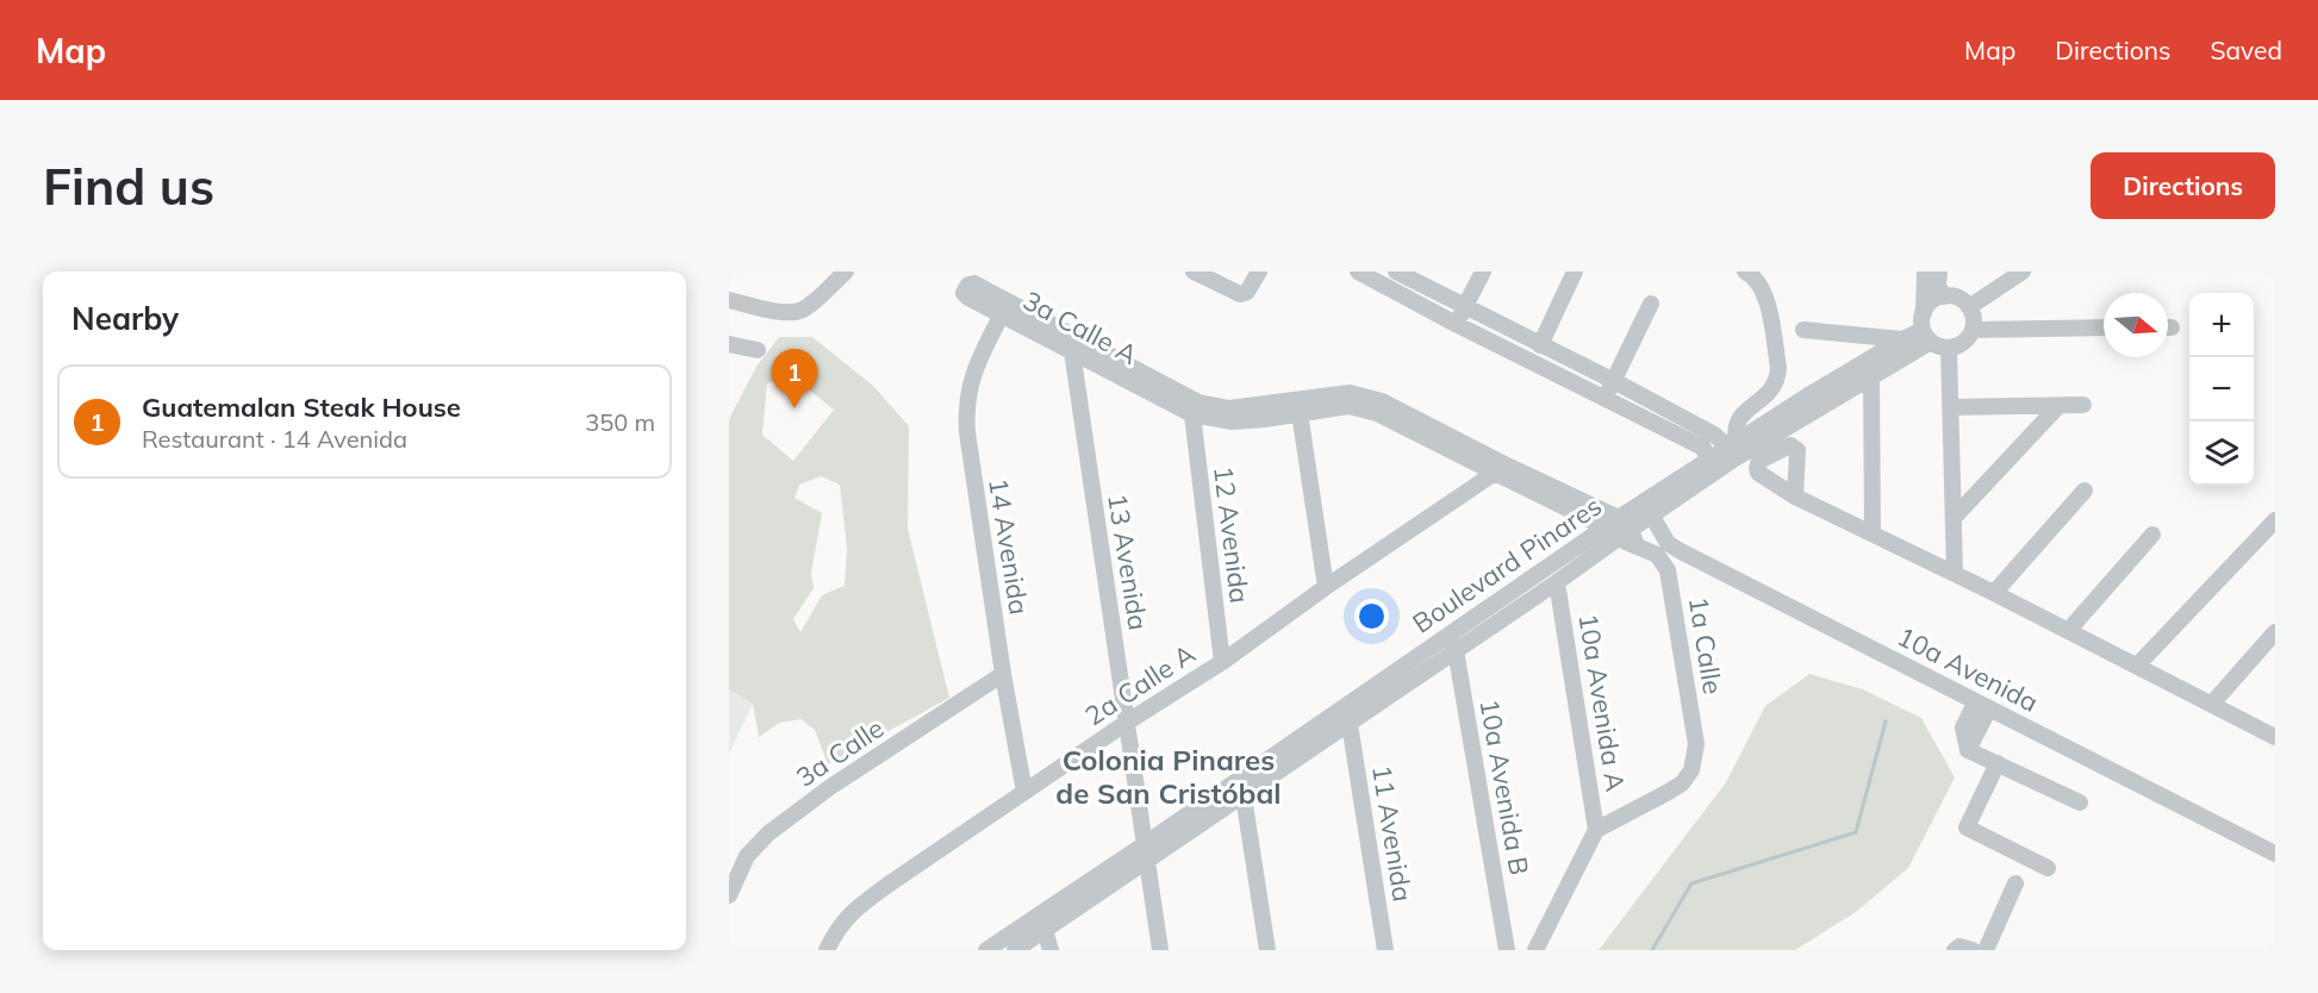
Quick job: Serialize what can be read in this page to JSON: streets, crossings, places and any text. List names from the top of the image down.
{
  "streets": {
    "street": [
      "3a Calle A",
      "12 Avenida",
      "14 Avenida",
      "13 Avenida",
      "Boulevard Pinares",
      "1a Calle",
      "10a Avenida",
      "2a Calle A",
      "10a Avenida A",
      "3a Calle",
      "10a Avenida B",
      "11 Avenida"
    ]
  },
  "crossings": [
    ["3a Calle A", "12 Avenida"],
    ["3a Calle A", "14 Avenida"],
    ["3a Calle A", "13 Avenida"],
    ["3a Calle A", "Boulevard Pinares"],
    ["3a Calle A", "1a Calle"],
    ["3a Calle A", "2a Calle A"],
    ["12 Avenida", "2a Calle A"],
    ["14 Avenida", "2a Calle A"],
    ["14 Avenida", "3a Calle"],
    ["13 Avenida", "Boulevard Pinares"],
    ["13 Avenida", "2a Calle A"],
    ["Boulevard Pinares", "1a Calle"],
    ["Boulevard Pinares", "10a Avenida"],
    ["Boulevard Pinares", "10a Avenida A"],
    ["Boulevard Pinares", "10a Avenida B"],
    ["Boulevard Pinares", "11 Avenida"],
    ["1a Calle", "10a Avenida A"]
  ],
  "districts": ["Colonia Pinares de San Cristóbal"],
  "north": "right",
  "page": {
    "header": "Map",
    "nav": ["Map", "Directions", "Saved"],
    "buttons": "Directions",
    "title": "Find us",
    "heading": "Nearby",
    "map_buttons": ["+", "−"],
    "pins": "1",
    "list": [
      {
        "mark": "1",
        "name": "Guatemalan Steak House",
        "note": "Restaurant · 14 Avenida",
        "value": "350 m"
      }
    ]
  }
}
